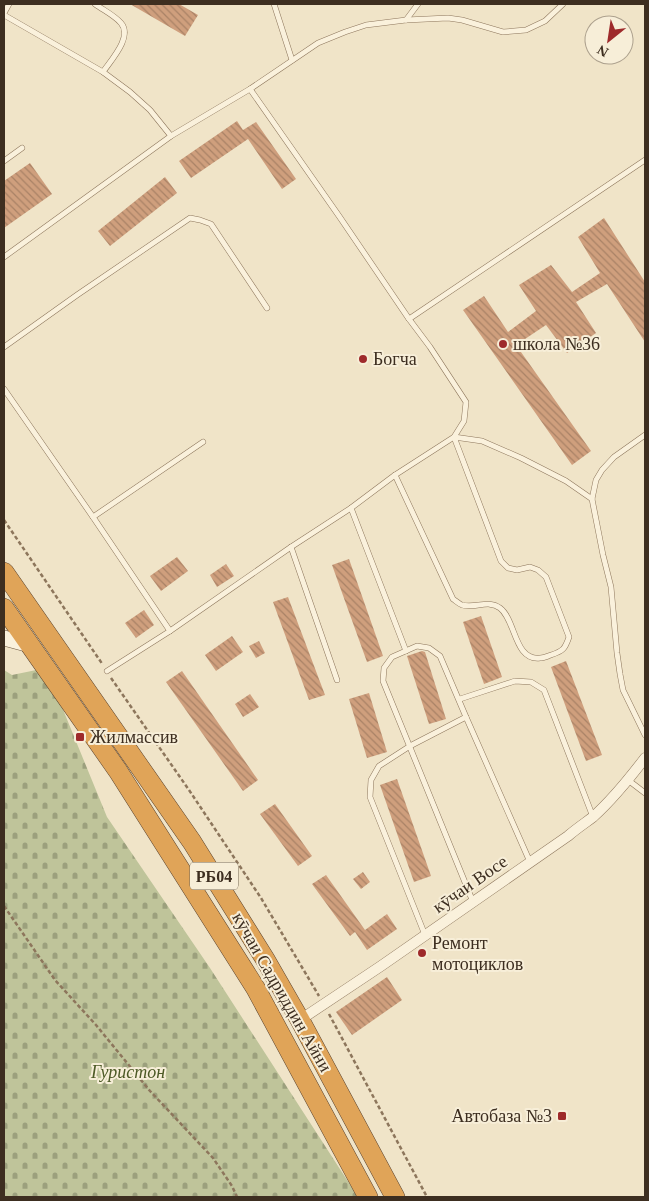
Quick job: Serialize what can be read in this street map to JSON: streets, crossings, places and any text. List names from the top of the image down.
{
  "streets": {
    "highway": ["РБ04", "кӯчаи Садриддин Айни"],
    "street": ["кӯчаи Восе"]
  },
  "crossings": [
    ["кӯчаи Восе", "кӯчаи Садриддин Айни"]
  ],
  "parks": ["Гуристон"],
  "places": {
    "other": ["школа №36", "Богча", "Ремонт мотоциклов"],
    "transit": ["Жилмассив", "Автобаза №3"]
  },
  "north": "bottom left"
}
